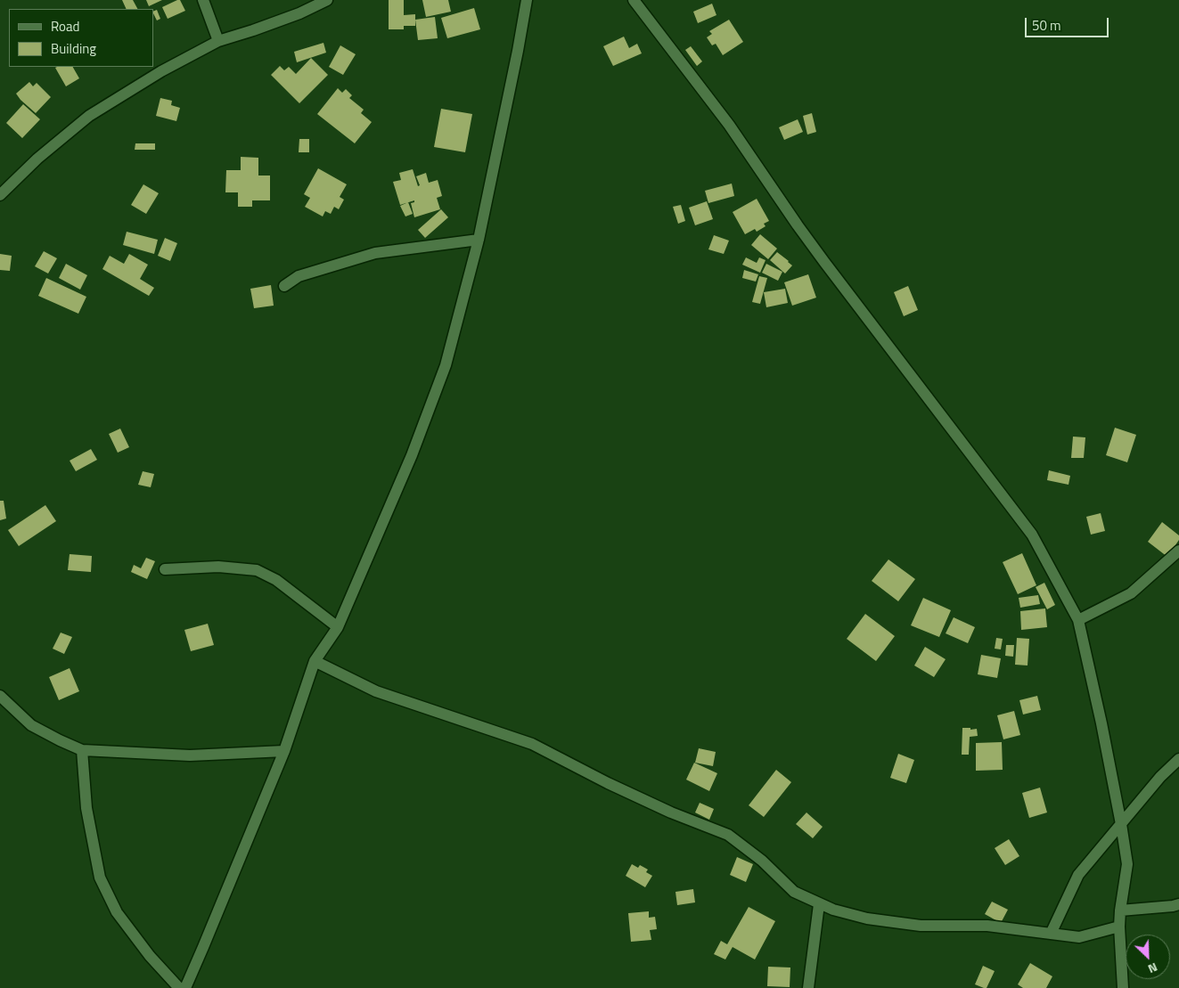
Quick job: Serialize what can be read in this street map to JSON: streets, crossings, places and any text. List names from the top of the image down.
{
  "legend": ["Road", "Building"],
  "scale_bar": "50 m",
  "north": "bottom right"
}
